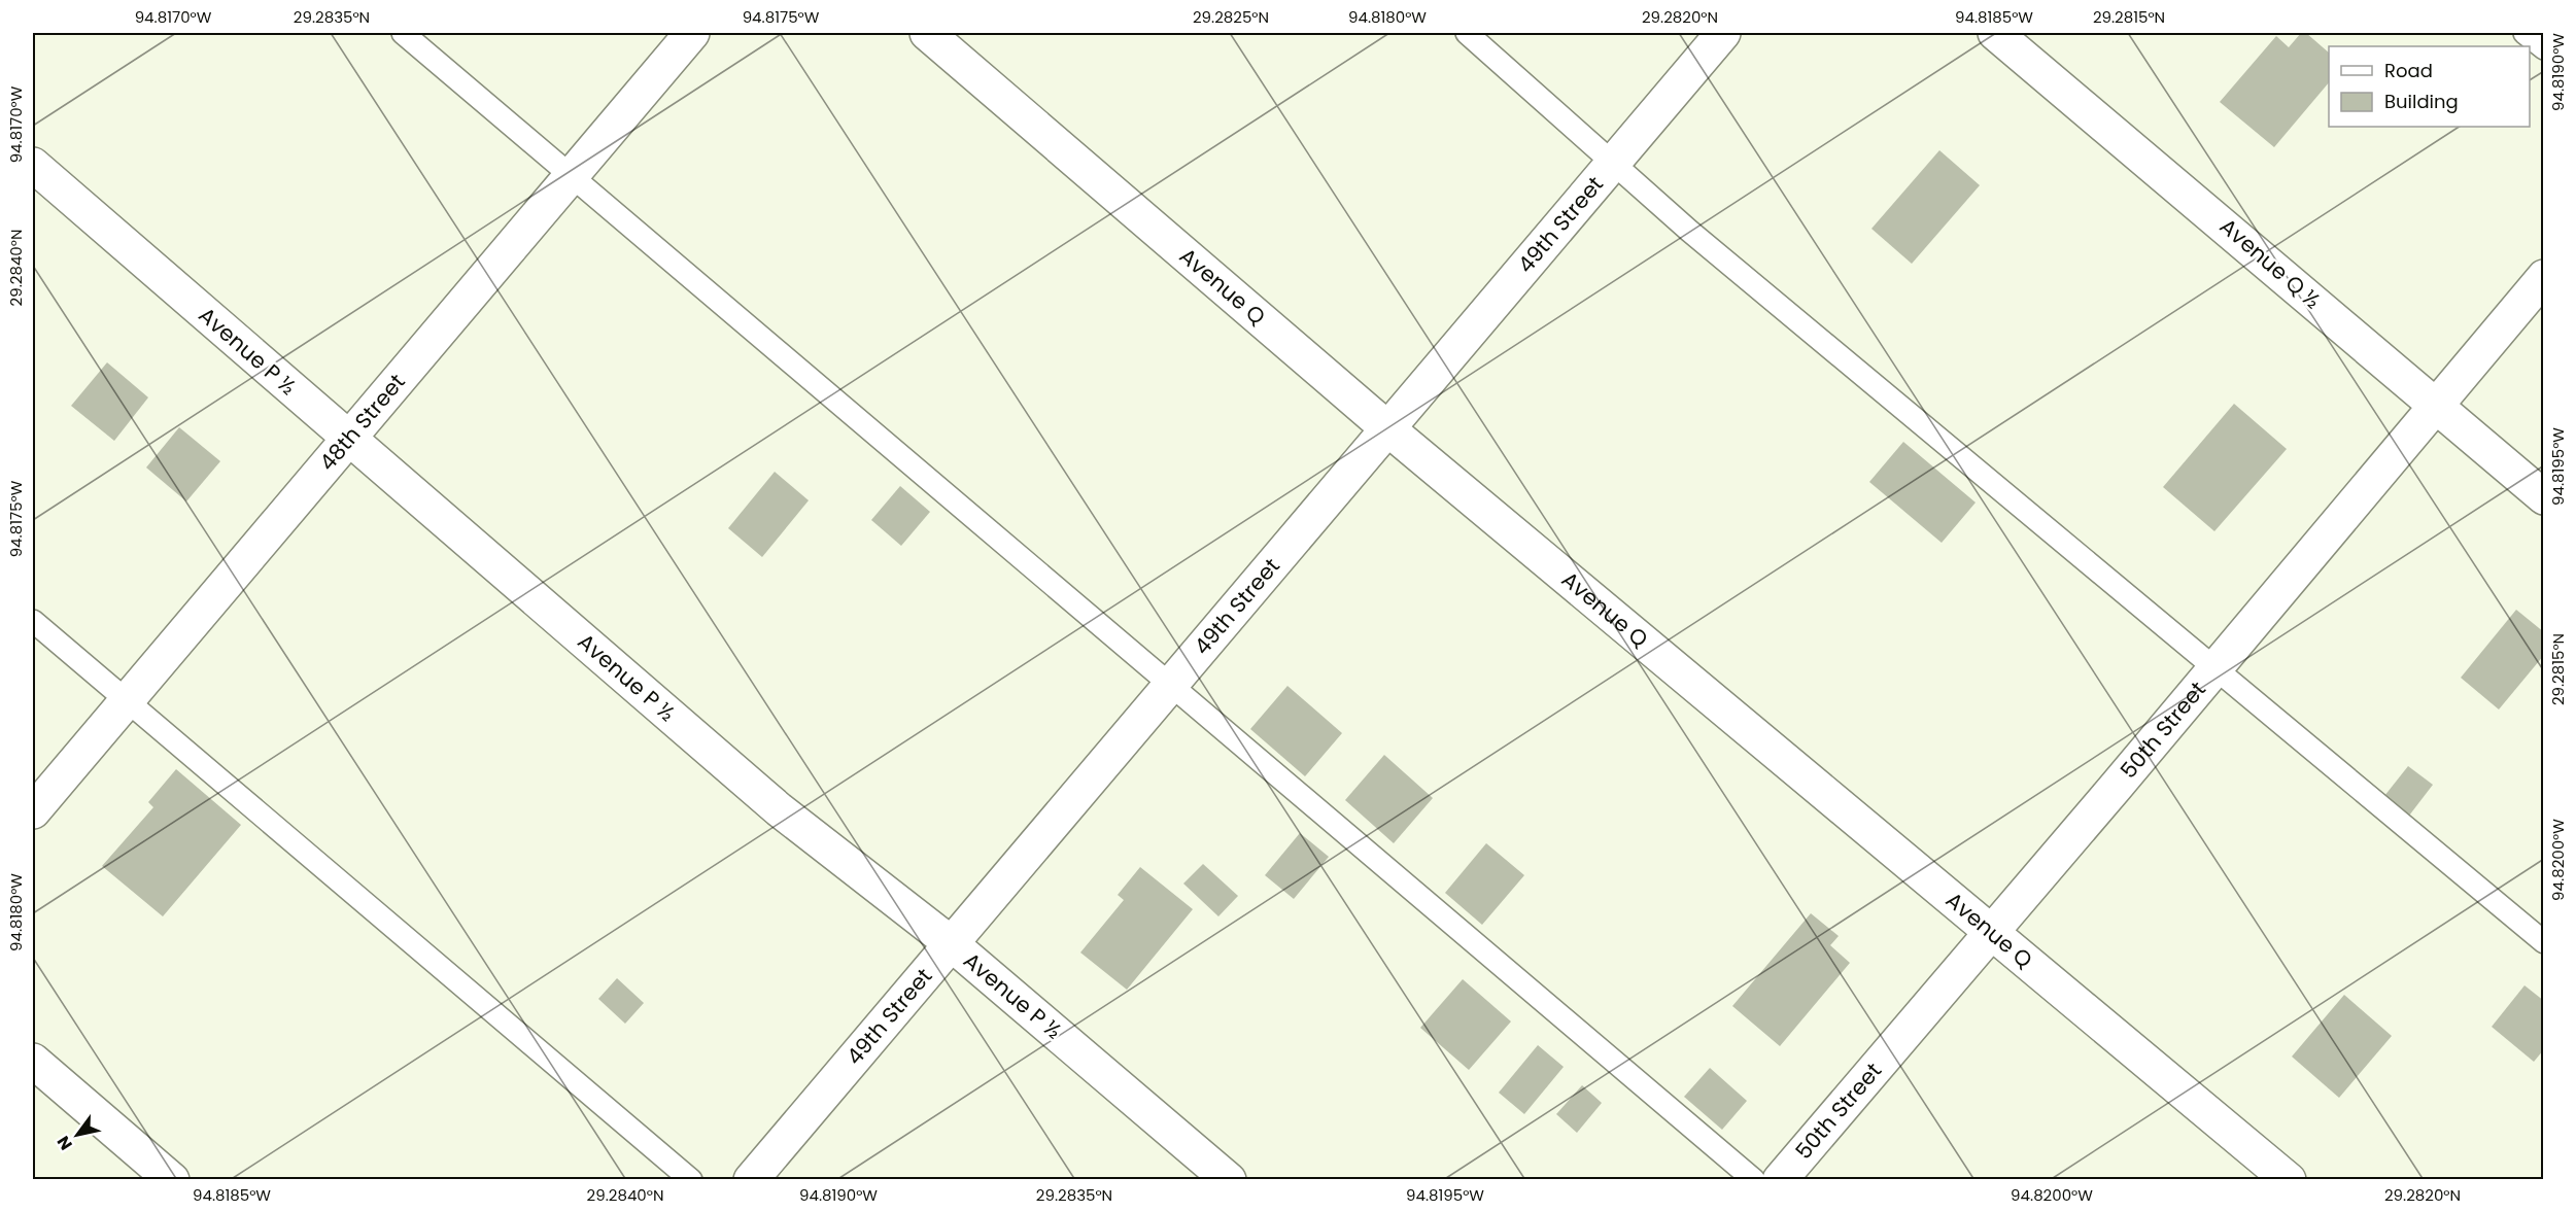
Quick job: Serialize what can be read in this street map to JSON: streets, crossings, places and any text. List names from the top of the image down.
{
  "streets": {
    "street": [
      "49th Street",
      "Avenue Q ½",
      "Avenue Q",
      "Avenue P ½",
      "48th Street",
      "50th Street"
    ]
  },
  "crossings": [
    ["49th Street", "Avenue Q"],
    ["49th Street", "Avenue P ½"],
    ["Avenue Q ½", "50th Street"],
    ["Avenue Q", "50th Street"],
    ["Avenue P ½", "48th Street"]
  ],
  "legend": ["Road", "Building"],
  "north": "bottom left",
  "coordinates": [
    "94.8170°W",
    "29.2835°N",
    "94.8175°W",
    "29.2825°N",
    "94.8180°W",
    "29.2820°N",
    "94.8185°W",
    "29.2815°N",
    "94.8190°W",
    "29.2840°N",
    "94.8195°W",
    "94.8200°W"
  ]
}
